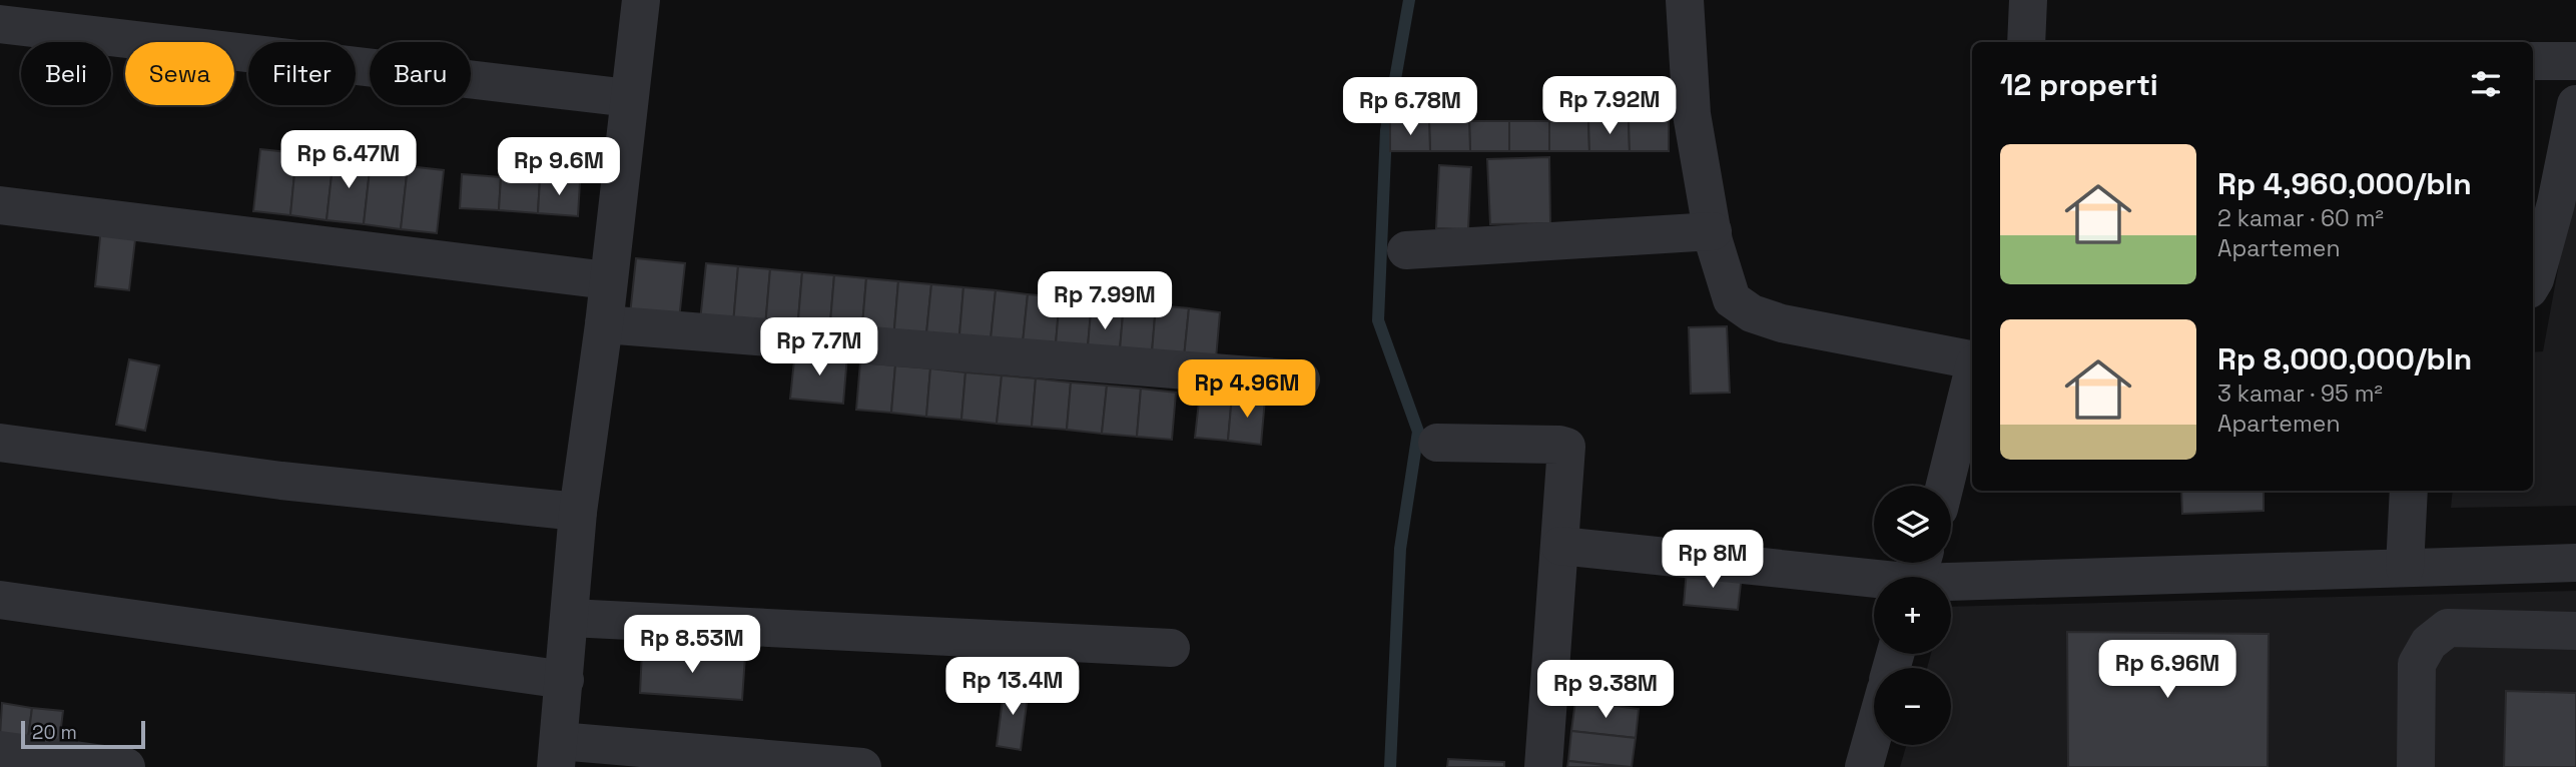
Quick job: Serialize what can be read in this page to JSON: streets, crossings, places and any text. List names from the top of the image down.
{
  "scale_bar": "20 m",
  "page": {
    "chip": [
      "Beli",
      "Sewa",
      "Filter",
      "Baru"
    ],
    "heading": "12 properti",
    "price": [
      "Rp 7.92M",
      "Rp 6.78M",
      "Rp 6.47M",
      "Rp 9.6M",
      "Rp 7.99M",
      "Rp 7.7M",
      "Rp 4.96M",
      "Rp 8M",
      "Rp 8.53M",
      "Rp 6.96M",
      "Rp 13.4M",
      "Rp 9.38M"
    ],
    "list": [
      {
        "name": "Rp 4,960,000/bln",
        "note": "2 kamar · 60 m² · Apartemen"
      },
      {
        "name": "Rp 8,000,000/bln",
        "note": "3 kamar · 95 m² · Apartemen"
      }
    ],
    "map_buttons": ["+", "−"],
    "scale": "20 m"
  }
}
